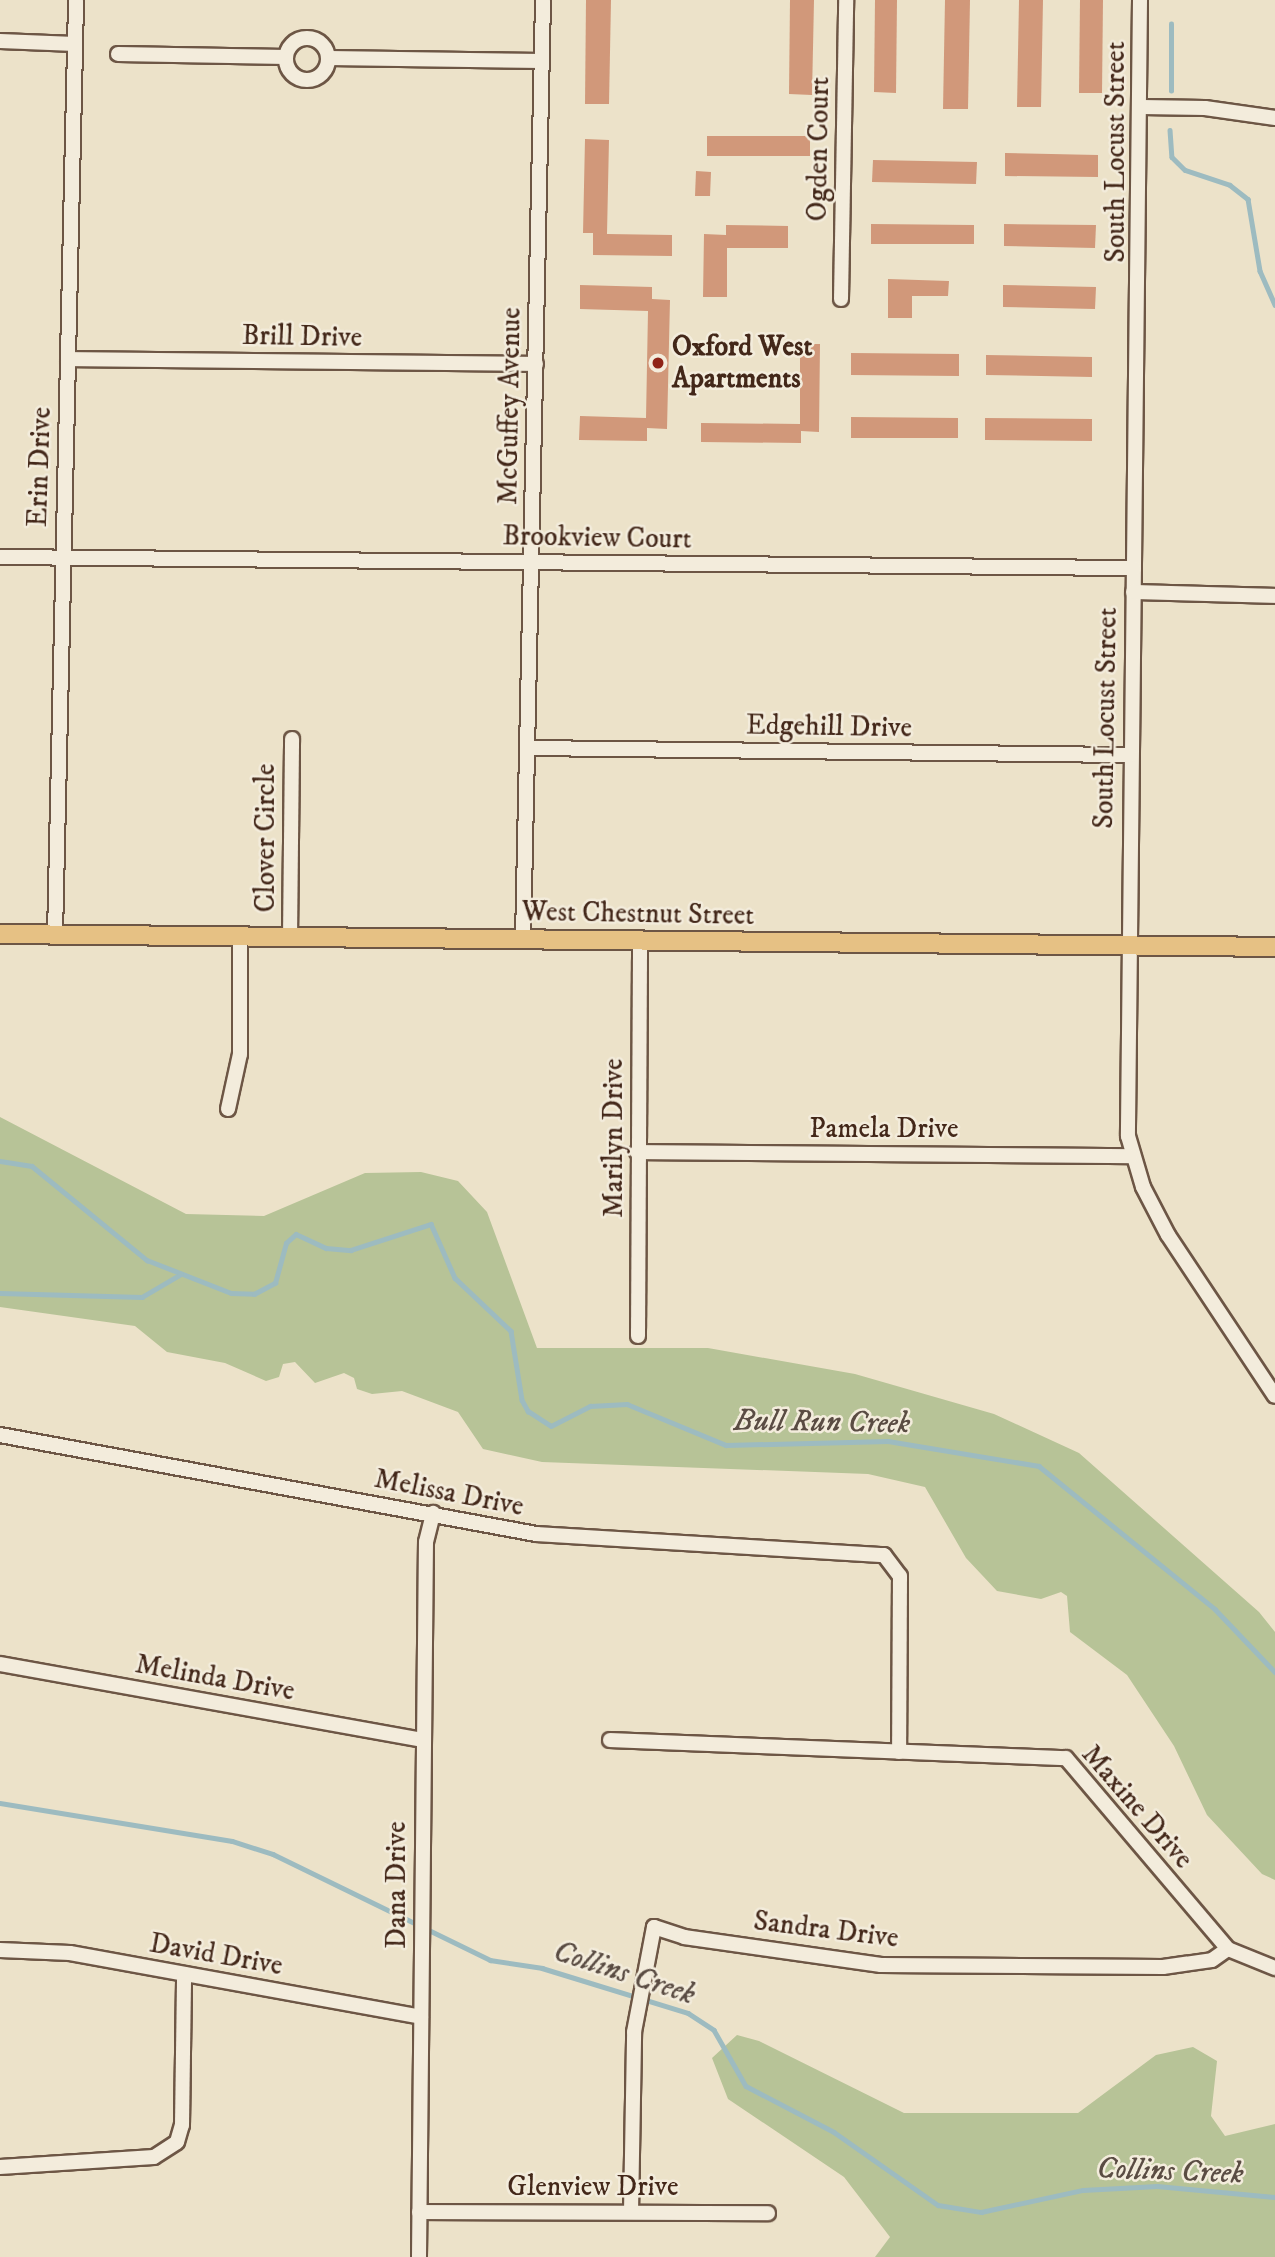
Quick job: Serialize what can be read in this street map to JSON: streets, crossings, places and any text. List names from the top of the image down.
{
  "streets": {
    "main road": ["West Chestnut Street"],
    "street": [
      "Ogden Court",
      "South Locust Street",
      "Brill Drive",
      "McGuffey Avenue",
      "Erin Drive",
      "Brookview Court",
      "Edgehill Drive",
      "Clover Circle",
      "Pamela Drive",
      "Marilyn Drive",
      "Melissa Drive",
      "Melinda Drive",
      "Maxine Drive",
      "Dana Drive",
      "Sandra Drive",
      "David Drive",
      "Glenview Drive"
    ]
  },
  "crossings": [
    ["South Locust Street", "Brookview Court"],
    ["South Locust Street", "Edgehill Drive"],
    ["South Locust Street", "West Chestnut Street"],
    ["South Locust Street", "Pamela Drive"],
    ["Brill Drive", "McGuffey Avenue"],
    ["Brill Drive", "Erin Drive"],
    ["McGuffey Avenue", "Brookview Court"],
    ["McGuffey Avenue", "Edgehill Drive"],
    ["McGuffey Avenue", "West Chestnut Street"],
    ["Erin Drive", "Brookview Court"],
    ["Erin Drive", "West Chestnut Street"],
    ["Clover Circle", "West Chestnut Street"],
    ["West Chestnut Street", "Marilyn Drive"],
    ["Pamela Drive", "Marilyn Drive"],
    ["Melissa Drive", "Maxine Drive"],
    ["Melissa Drive", "Dana Drive"],
    ["Melinda Drive", "Dana Drive"],
    ["Maxine Drive", "Sandra Drive"],
    ["Dana Drive", "David Drive"],
    ["Dana Drive", "Glenview Drive"],
    ["Sandra Drive", "Glenview Drive"]
  ],
  "water": ["Bull Run Creek", "Collins Creek"],
  "places": ["Oxford West Apartments"]
}
